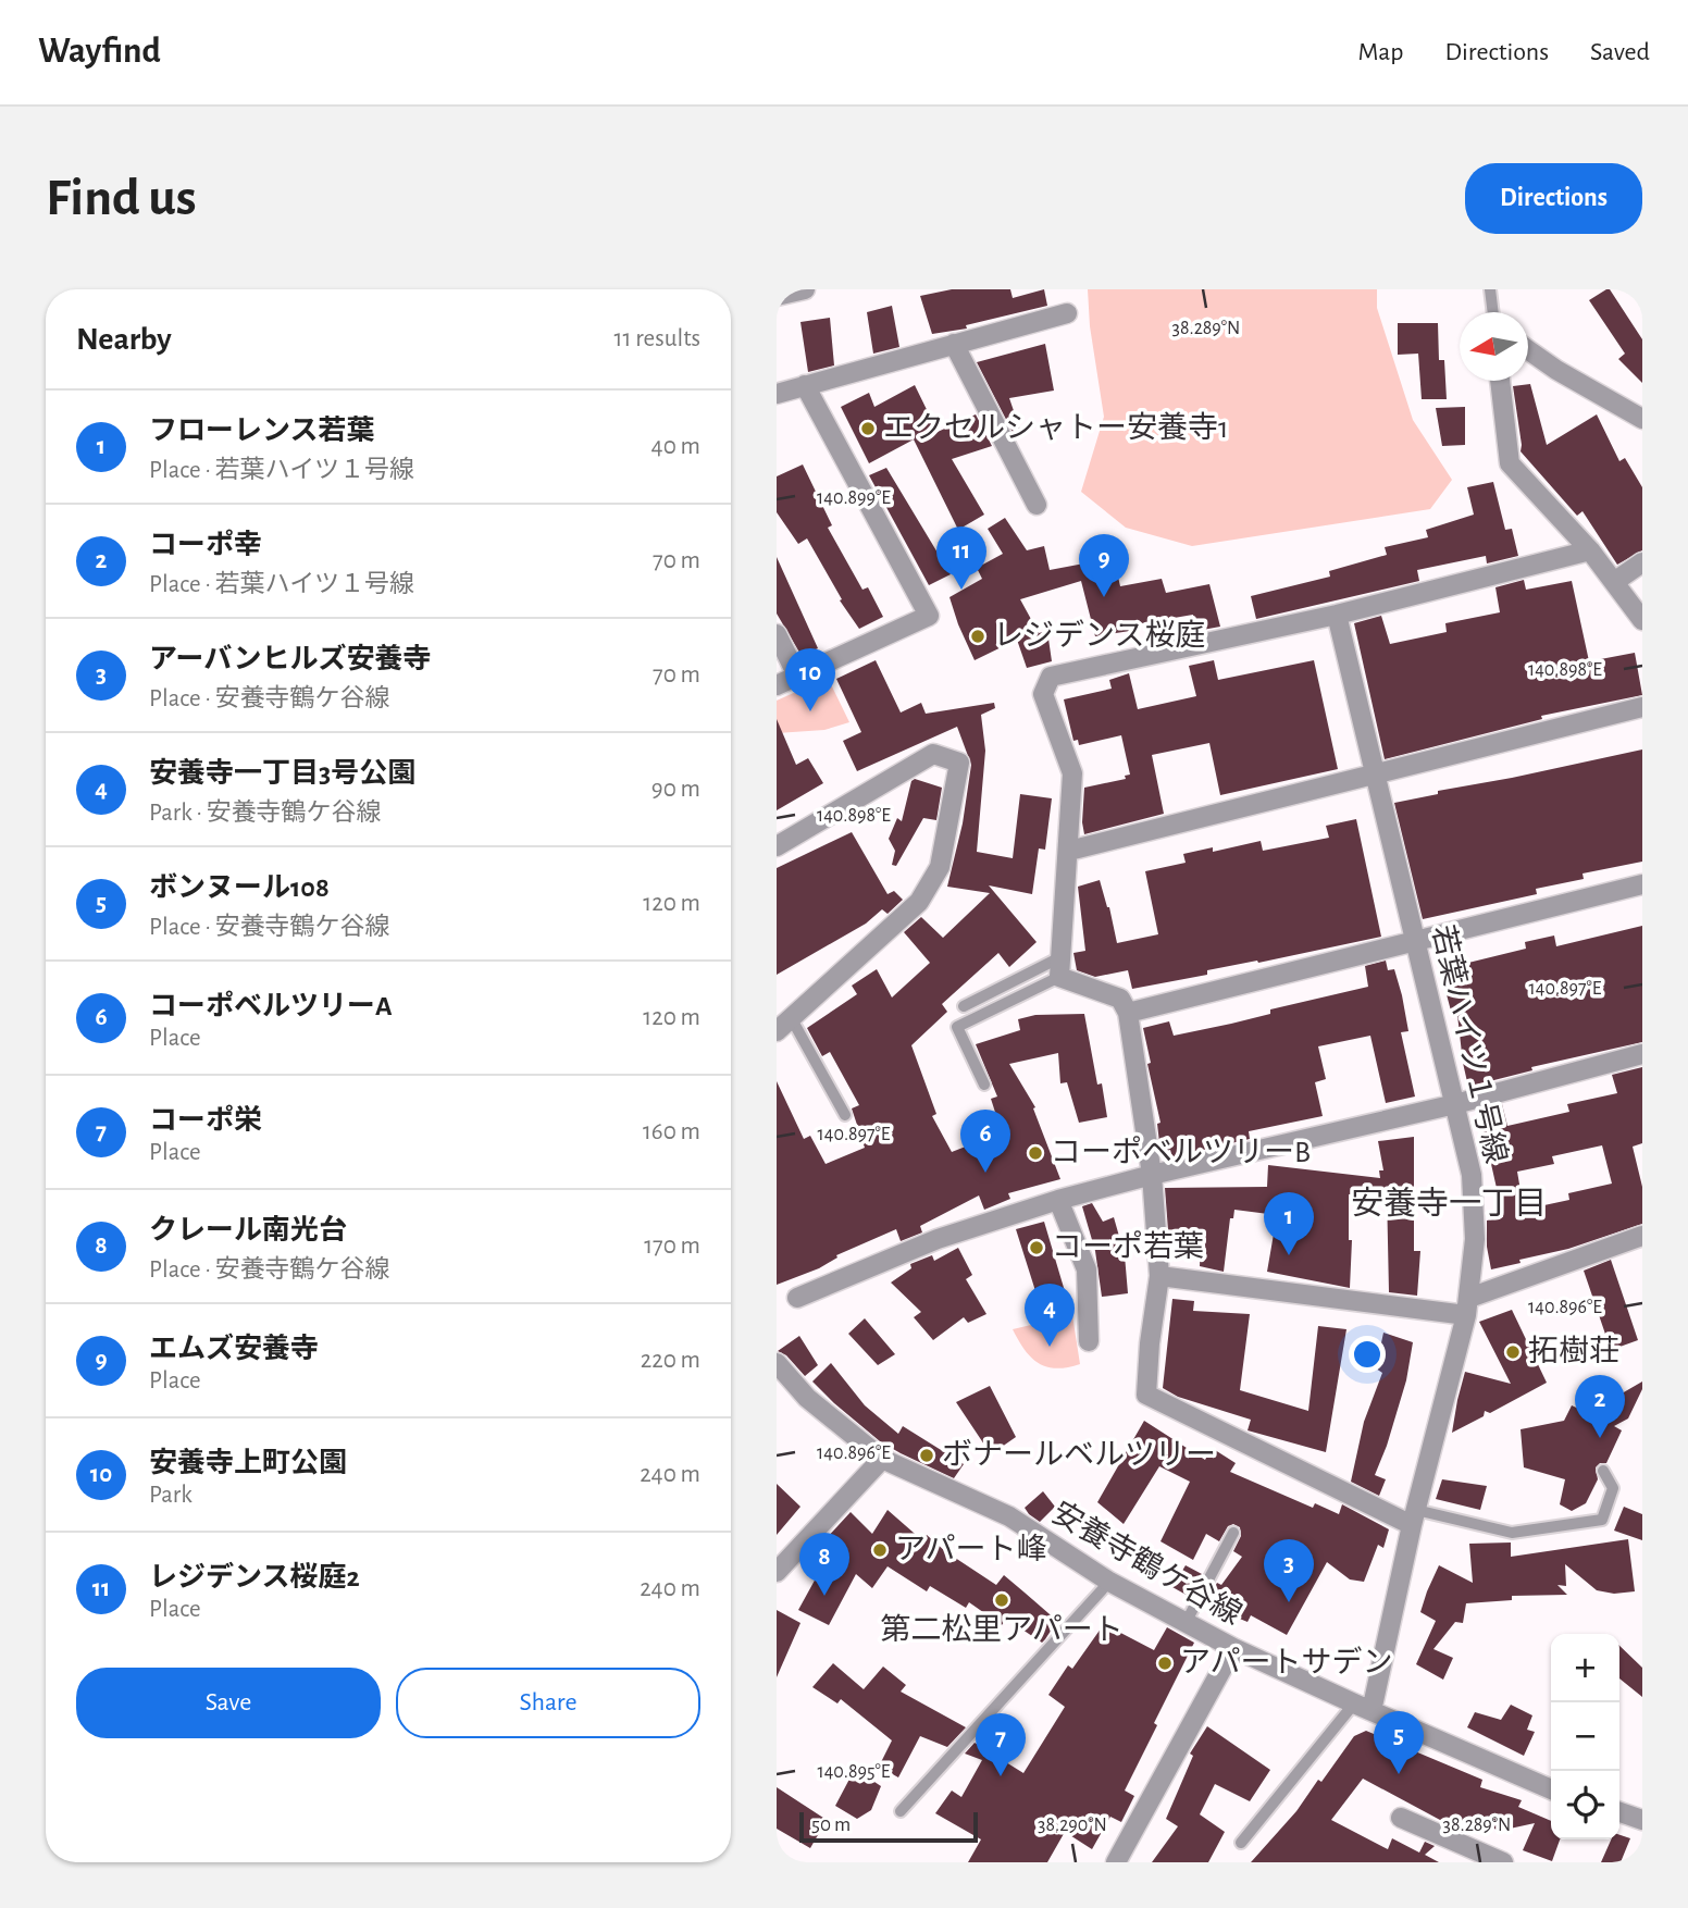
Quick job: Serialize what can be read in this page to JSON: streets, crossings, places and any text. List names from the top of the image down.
{
  "streets": {
    "street": ["若葉ハイツ１号線", "安養寺鶴ケ谷線"]
  },
  "crossings": [
    ["若葉ハイツ１号線", "安養寺鶴ケ谷線"]
  ],
  "districts": ["安養寺一丁目"],
  "places": [
    "エクセルシャトー安養寺1",
    "レジデンス桜庭",
    "コーポベルツリーB",
    "コーポ若葉",
    "拓樹荘",
    "ボナールベルツリー",
    "アパート峰",
    "第二松里アパート",
    "アパートサデン"
  ],
  "scale_bar": "50 m",
  "north": "left",
  "page": {
    "header": "Wayfind",
    "nav": ["Map", "Directions", "Saved"],
    "buttons": [
      "Directions",
      ["Save", "Share"]
    ],
    "title": "Find us",
    "heading": ["Nearby", "11 results"],
    "list": [
      {
        "mark": "1",
        "name": "フローレンス若葉",
        "note": "Place · 若葉ハイツ１号線",
        "value": "40 m"
      },
      {
        "mark": "2",
        "name": "コーポ幸",
        "note": "Place · 若葉ハイツ１号線",
        "value": "70 m"
      },
      {
        "mark": "3",
        "name": "アーバンヒルズ安養寺",
        "note": "Place · 安養寺鶴ケ谷線",
        "value": "70 m"
      },
      {
        "mark": "4",
        "name": "安養寺一丁目3号公園",
        "note": "Park · 安養寺鶴ケ谷線",
        "value": "90 m"
      },
      {
        "mark": "5",
        "name": "ボンヌール108",
        "note": "Place · 安養寺鶴ケ谷線",
        "value": "120 m"
      },
      {
        "mark": "6",
        "name": "コーポベルツリーA",
        "note": "Place",
        "value": "120 m"
      },
      {
        "mark": "7",
        "name": "コーポ栄",
        "note": "Place",
        "value": "160 m"
      },
      {
        "mark": "8",
        "name": "クレール南光台",
        "note": "Place · 安養寺鶴ケ谷線",
        "value": "170 m"
      },
      {
        "mark": "9",
        "name": "エムズ安養寺",
        "note": "Place",
        "value": "220 m"
      },
      {
        "mark": "10",
        "name": "安養寺上町公園",
        "note": "Park",
        "value": "240 m"
      },
      {
        "mark": "11",
        "name": "レジデンス桜庭2",
        "note": "Place",
        "value": "240 m"
      }
    ],
    "pins": [
      "11",
      "9",
      "10",
      "6",
      "1",
      "4",
      "2",
      "8",
      "3",
      "5",
      "7"
    ],
    "map_buttons": ["+", "−"],
    "scale": "50 m"
  },
  "coordinates": [
    "38.289°N",
    "140.899°E",
    "140.898°E",
    "140.897°E",
    "140.896°E",
    "140.895°E",
    "38.290°N"
  ]
}
